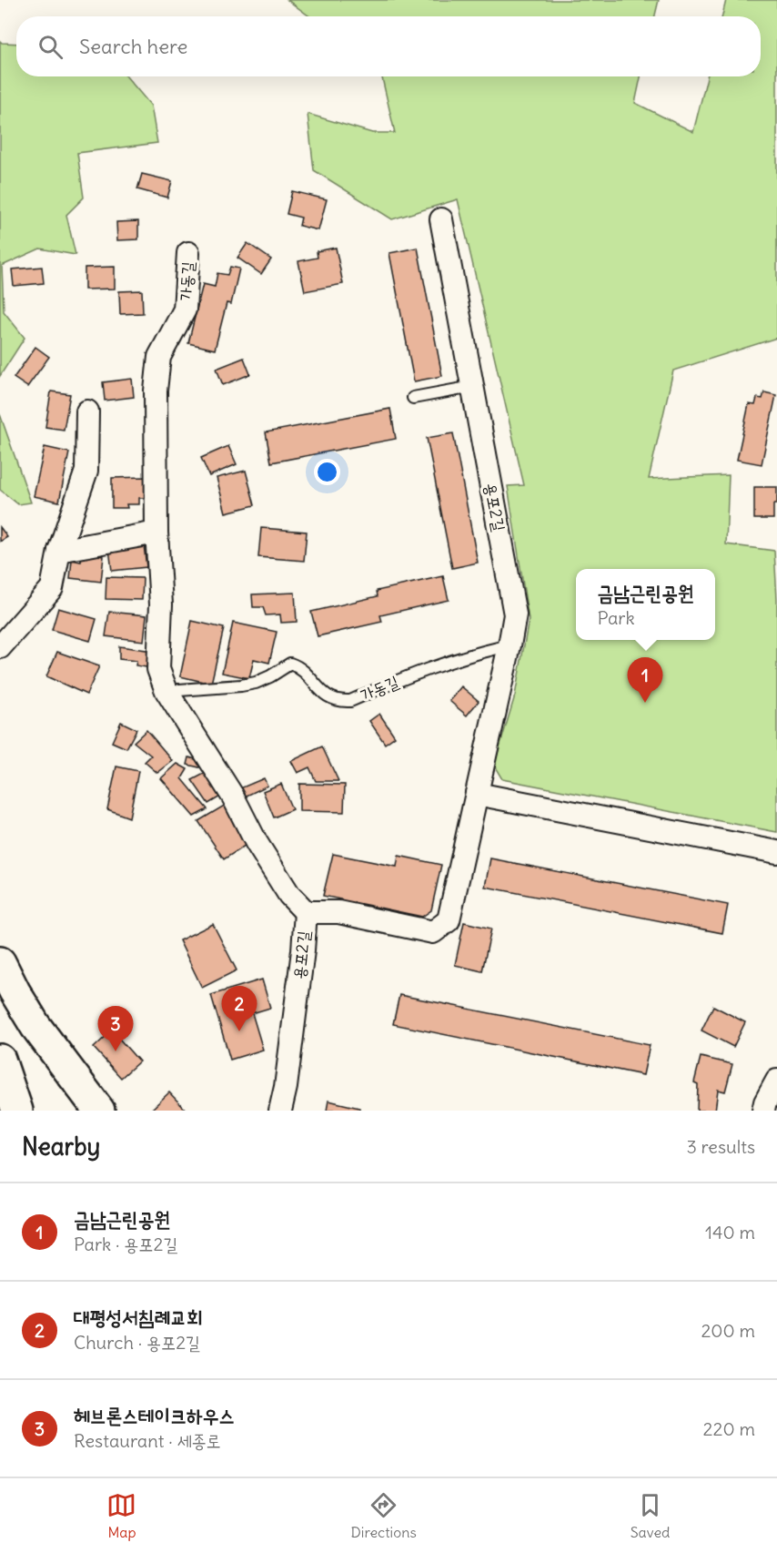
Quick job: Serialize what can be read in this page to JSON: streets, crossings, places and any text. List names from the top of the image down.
{
  "streets": {
    "street": ["가동길", "용포2길"]
  },
  "crossings": [
    ["가동길", "용포2길"]
  ],
  "page": {
    "search": "Search here",
    "popup": ["금남근린공원", "Park"],
    "pins": ["1", "2", "3"],
    "heading": ["Nearby", "3 results"],
    "list": [
      {
        "mark": "1",
        "name": "금남근린공원",
        "note": "Park · 용포2길",
        "value": "140 m"
      },
      {
        "mark": "2",
        "name": "대평성서침례교회",
        "note": "Church · 용포2길",
        "value": "200 m"
      },
      {
        "mark": "3",
        "name": "헤브론스테이크하우스",
        "note": "Restaurant · 세종로",
        "value": "220 m"
      }
    ],
    "nav": ["Map", "Directions", "Saved"]
  }
}
